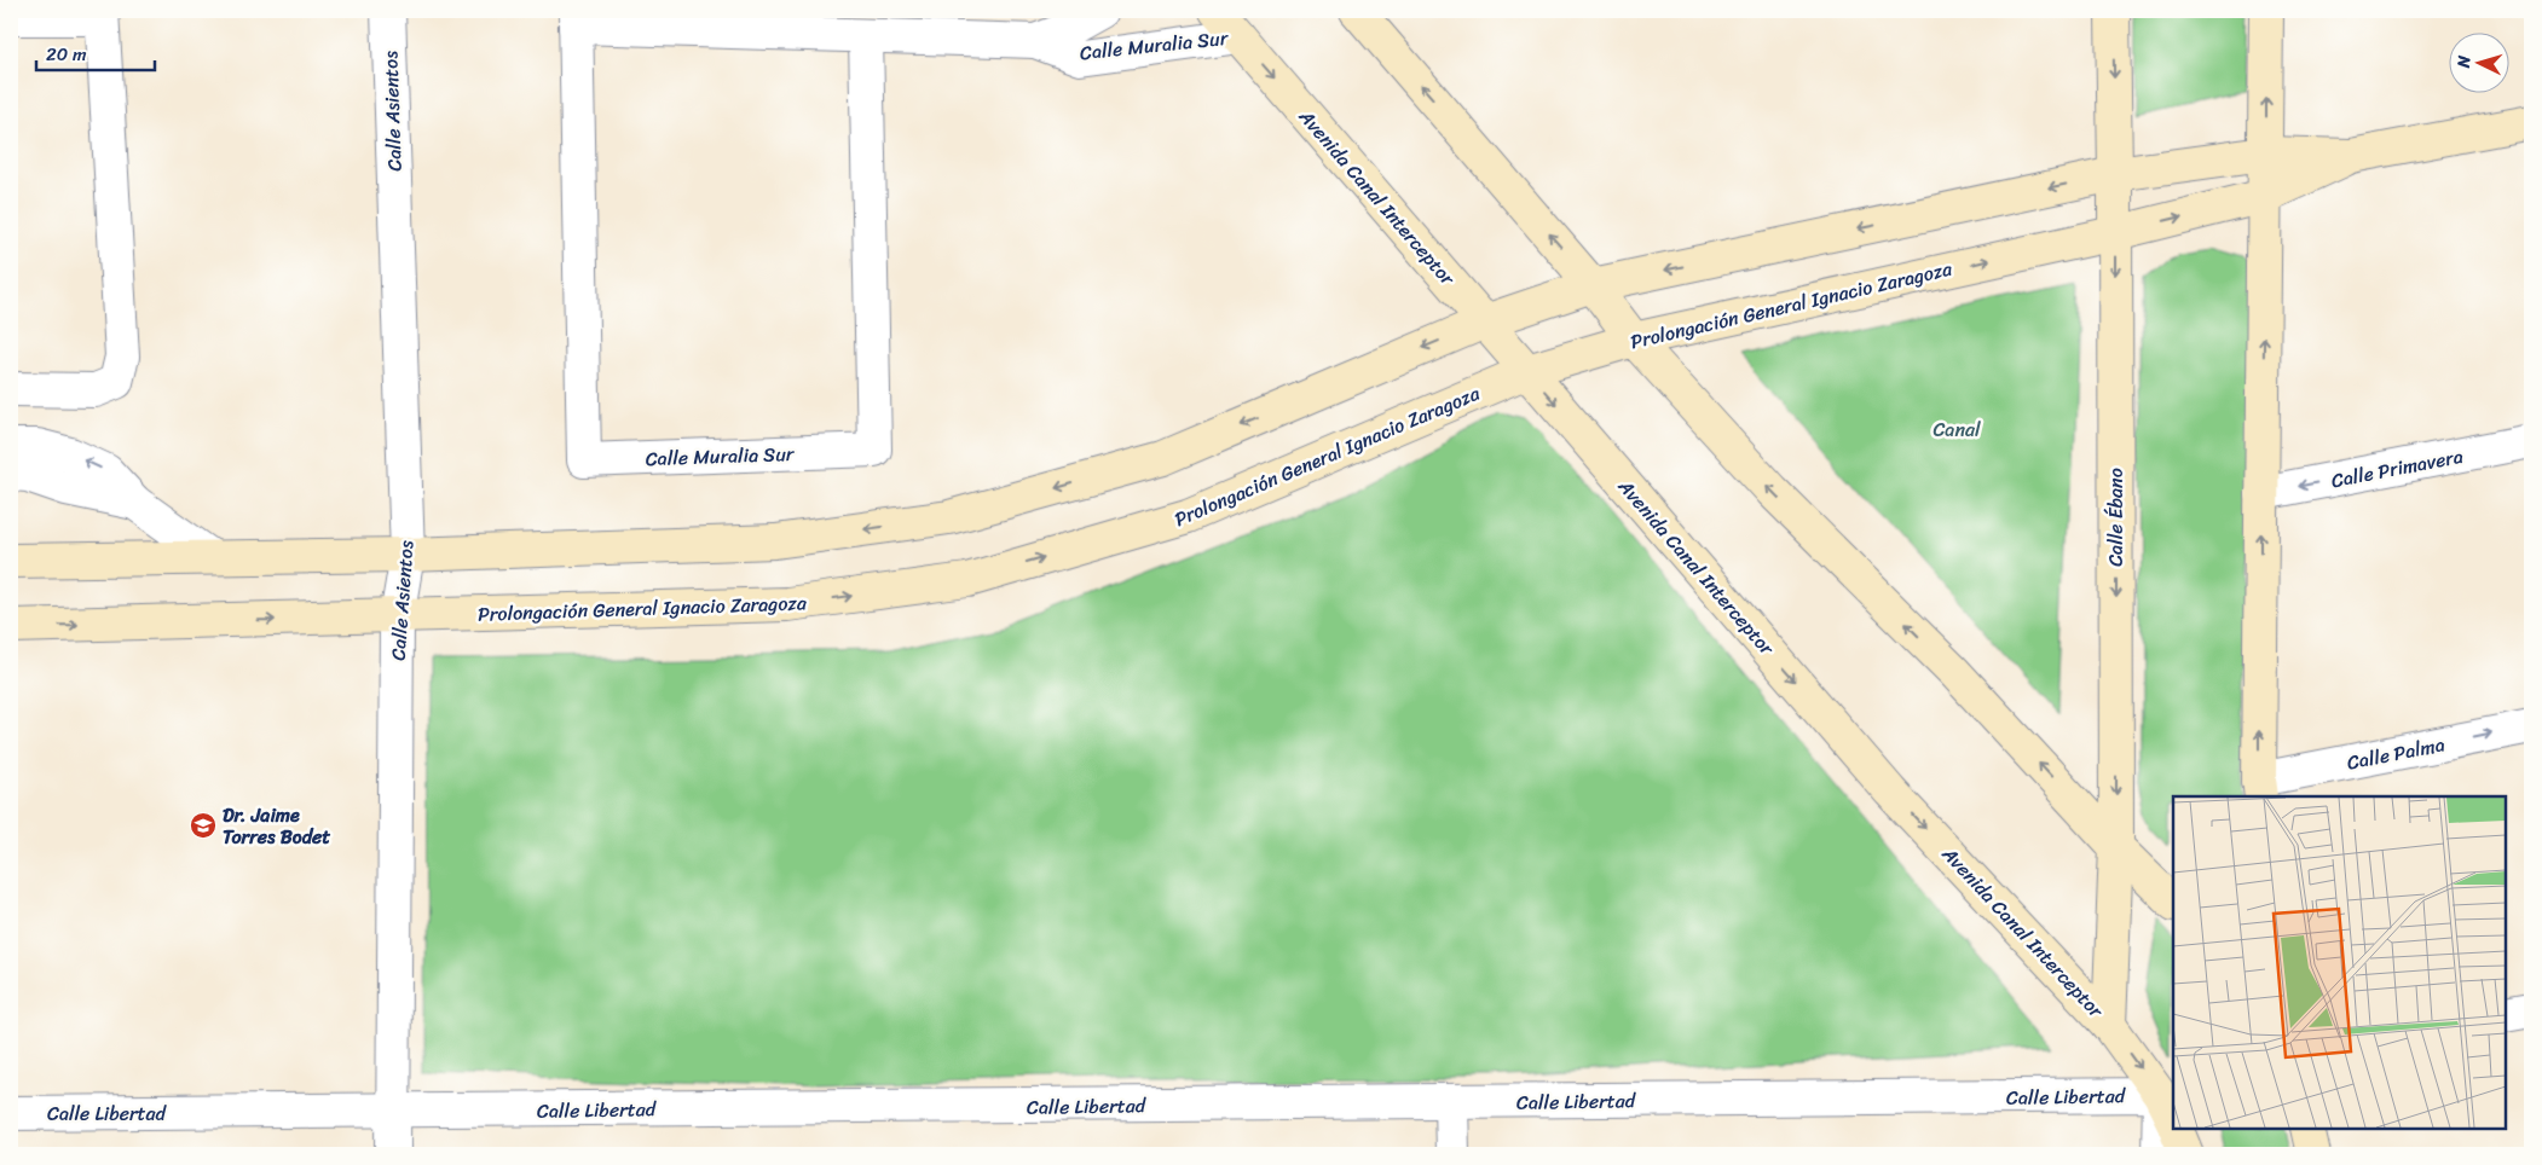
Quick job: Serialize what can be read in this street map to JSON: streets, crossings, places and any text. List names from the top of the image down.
{
  "streets": {
    "street": [
      "Calle Muralia Sur",
      "Calle Asientos",
      "Avenida Canal Interceptor",
      "Prolongación General Ignacio Zaragoza",
      "Calle Primavera",
      "Calle Ébano",
      "Calle Palma",
      "Calle Libertad"
    ]
  },
  "crossings": [
    ["Calle Muralia Sur", "Avenida Canal Interceptor"],
    ["Calle Asientos", "Prolongación General Ignacio Zaragoza"],
    ["Calle Asientos", "Calle Libertad"],
    ["Avenida Canal Interceptor", "Prolongación General Ignacio Zaragoza"],
    ["Avenida Canal Interceptor", "Calle Ébano"],
    ["Avenida Canal Interceptor", "Calle Libertad"],
    ["Prolongación General Ignacio Zaragoza", "Calle Ébano"]
  ],
  "one_way": ["Calle Primavera", "Calle Palma"],
  "parks": ["Canal"],
  "places": {
    "school or university": ["Dr. Jaime Torres Bodet"]
  },
  "scale_bar": "20 m",
  "north": "left"
}
